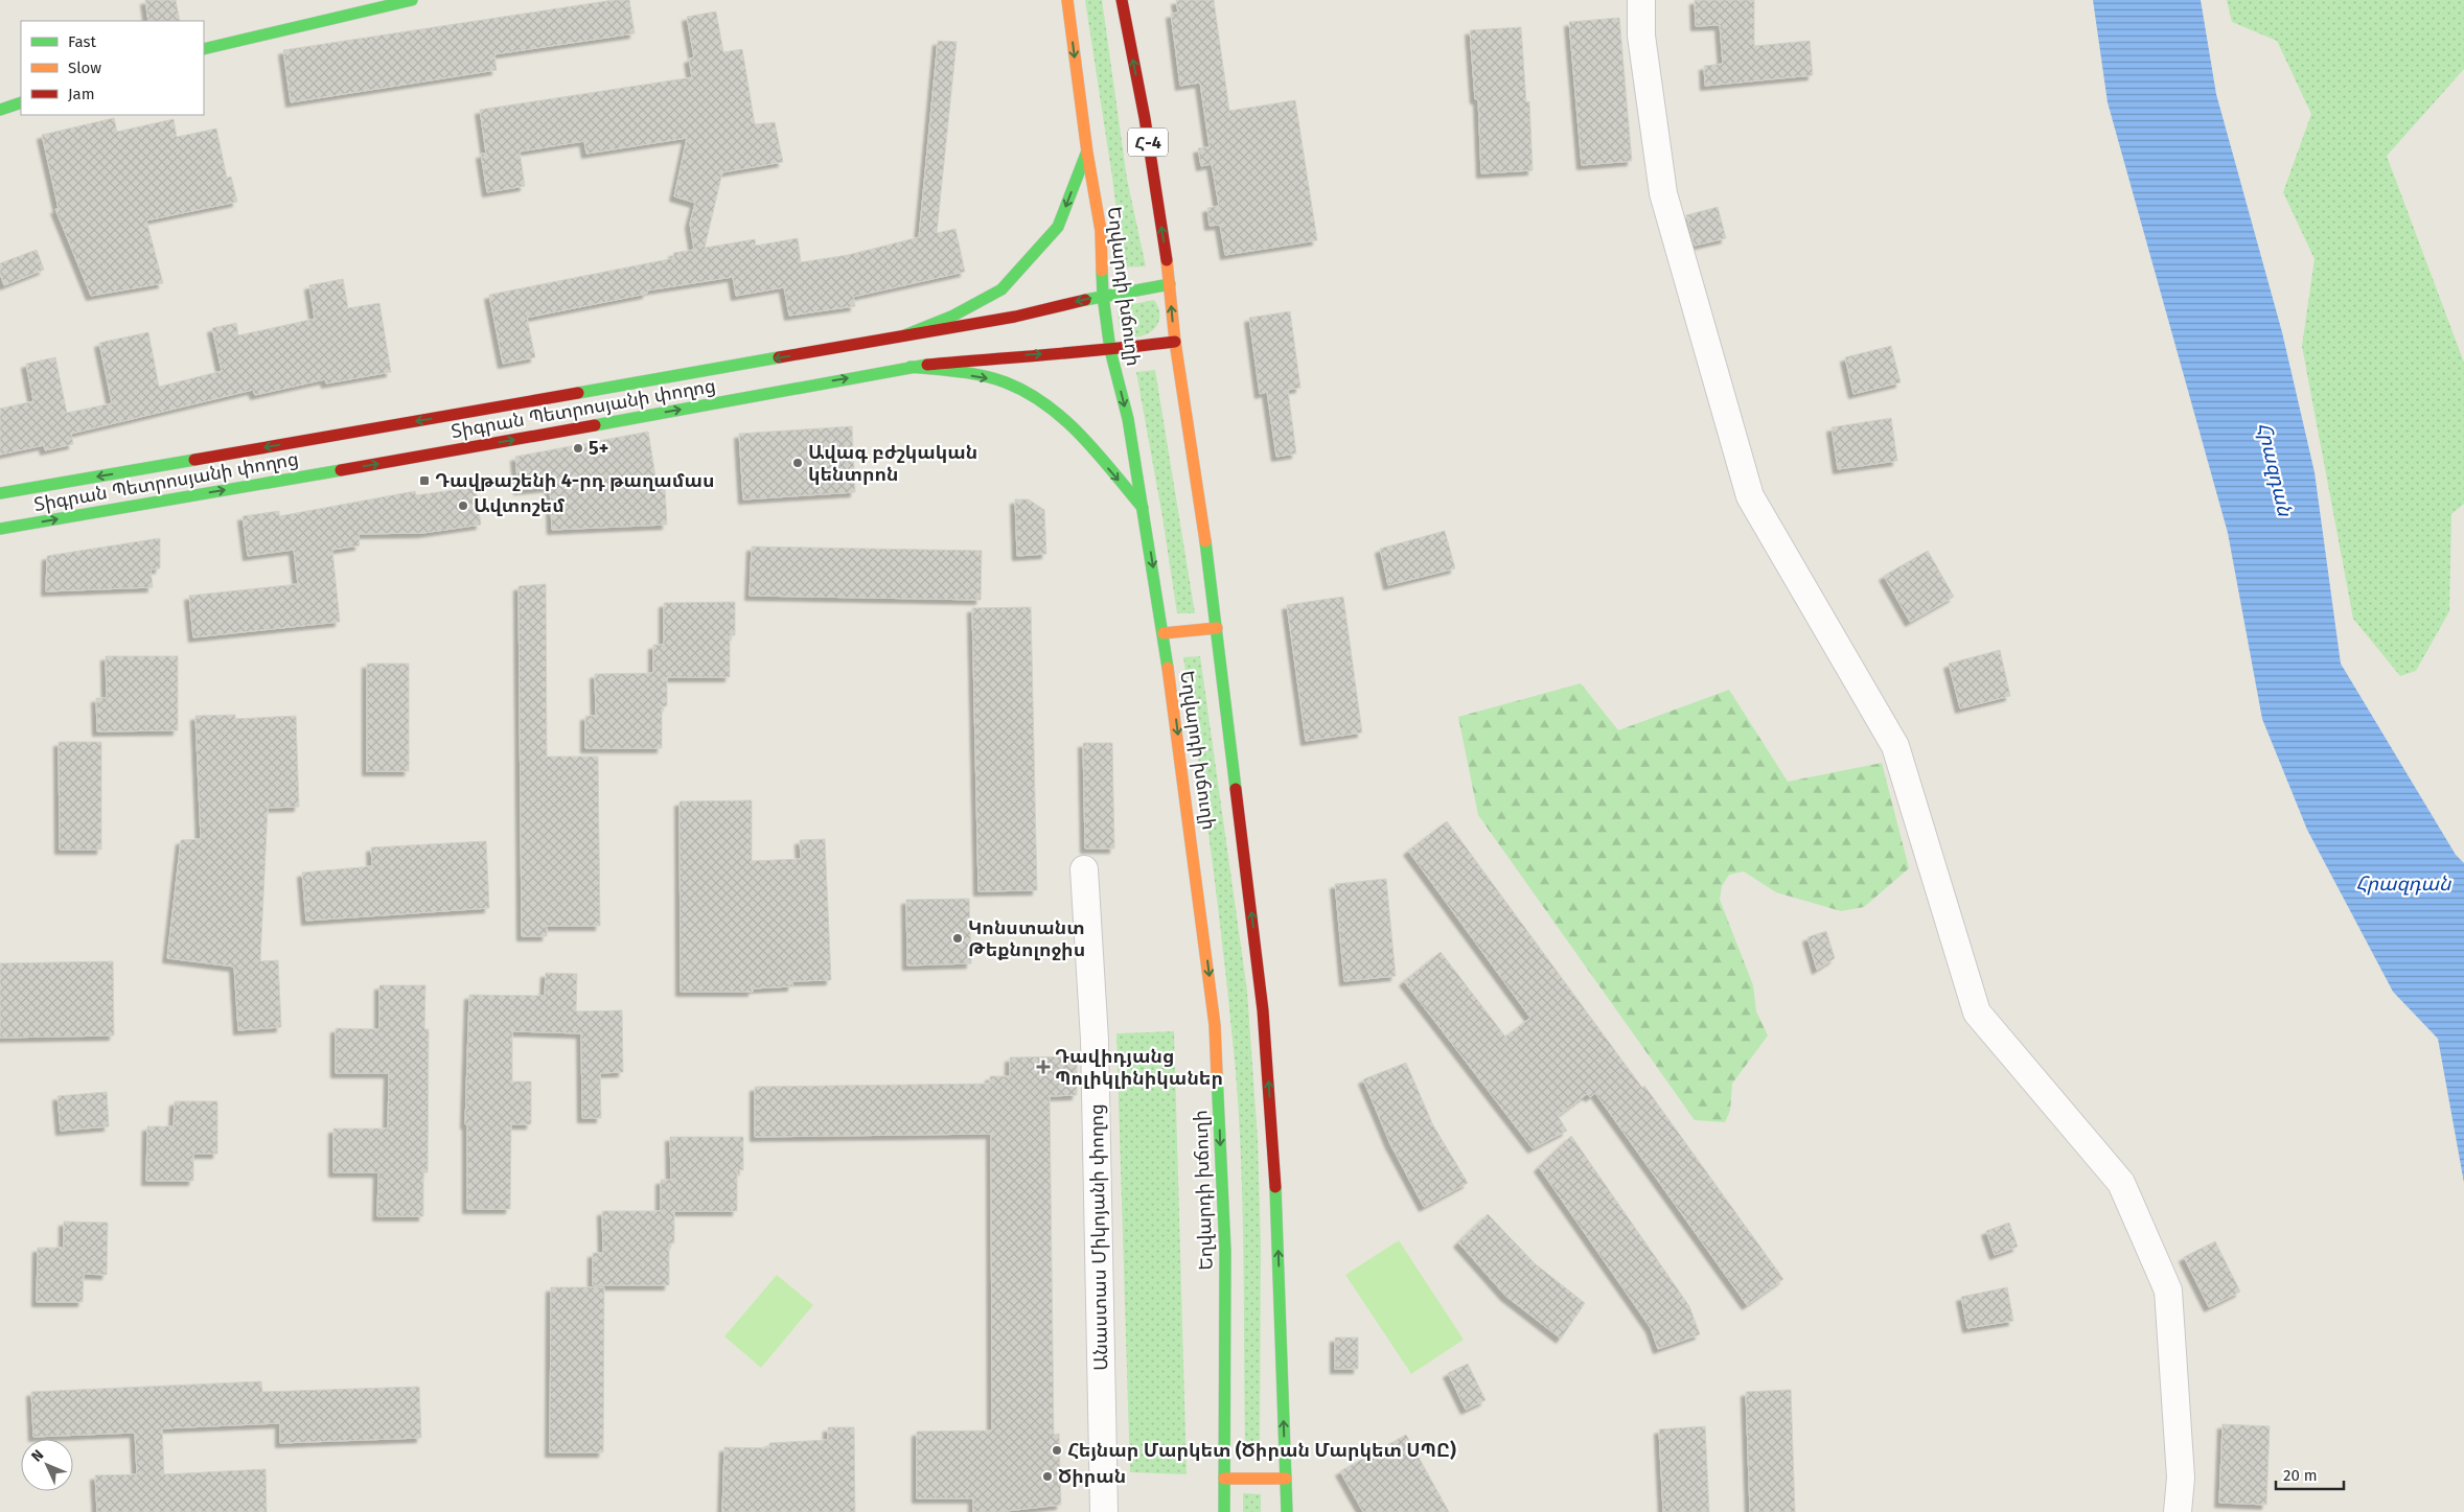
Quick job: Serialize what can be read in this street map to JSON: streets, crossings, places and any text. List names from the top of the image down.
{
  "streets": {
    "main road": ["Հ-4", "Եղվարդի խճուղի", "Տիգրան Պետրոսյանի փողոց"],
    "street": ["Անաստաս Միկոյանի փողոց"]
  },
  "crossings": [
    ["Եղվարդի խճուղի", "Տիգրան Պետրոսյանի փողոց"]
  ],
  "water": ["Հրազդան"],
  "places": {
    "other": [
      "5+",
      "Ավագ բժշկական կենտրոն",
      "Ավտոշեմ",
      "Կոնստանտ Թեքնոլոջիս",
      "Հեյնար Մարկետ (Ծիրան Մարկետ ՍՊԸ)",
      "Ծիրան"
    ],
    "transit": ["Դավթաշենի 4-րդ թաղամաս"],
    "health": ["Դավիդյանց Պոլիկլինիկաներ"]
  },
  "legend": ["Fast", "Slow", "Jam"],
  "scale_bar": "20 m",
  "north": "top left"
}
